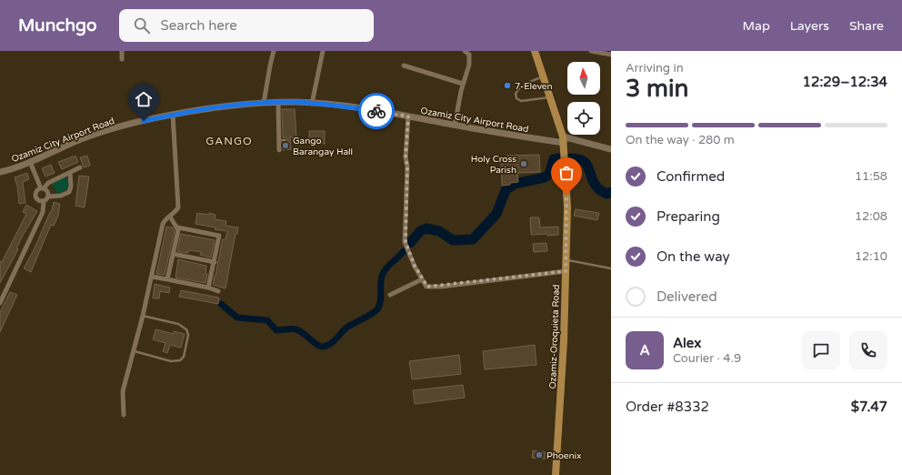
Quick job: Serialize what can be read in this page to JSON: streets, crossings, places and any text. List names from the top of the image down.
{
  "streets": {
    "main road": ["Ozamiz City Airport Road", "Ozamiz-Oroquieta Road"]
  },
  "crossings": [
    ["Ozamiz City Airport Road", "Ozamiz-Oroquieta Road"]
  ],
  "districts": ["GANGO"],
  "places": [
    "7-Eleven",
    "Gango Barangay Hall",
    "Holy Cross Parish",
    "Phoenix"
  ],
  "north": "top",
  "page": {
    "header": "Munchgo",
    "search": "Search here",
    "nav": ["Map", "Layers", "Share"],
    "heading": ["3 min", "Arriving in", "12:29–12:34"],
    "panel": [
      "Alex",
      "Courier · 4.9",
      "Order #8332",
      "$7.47"
    ],
    "bar": "On the way · 280 m",
    "list": [
      ["Confirmed", "11:58"],
      ["Preparing", "12:08"],
      ["On the way", "12:10"],
      "Delivered"
    ],
    "round": "A"
  }
}
